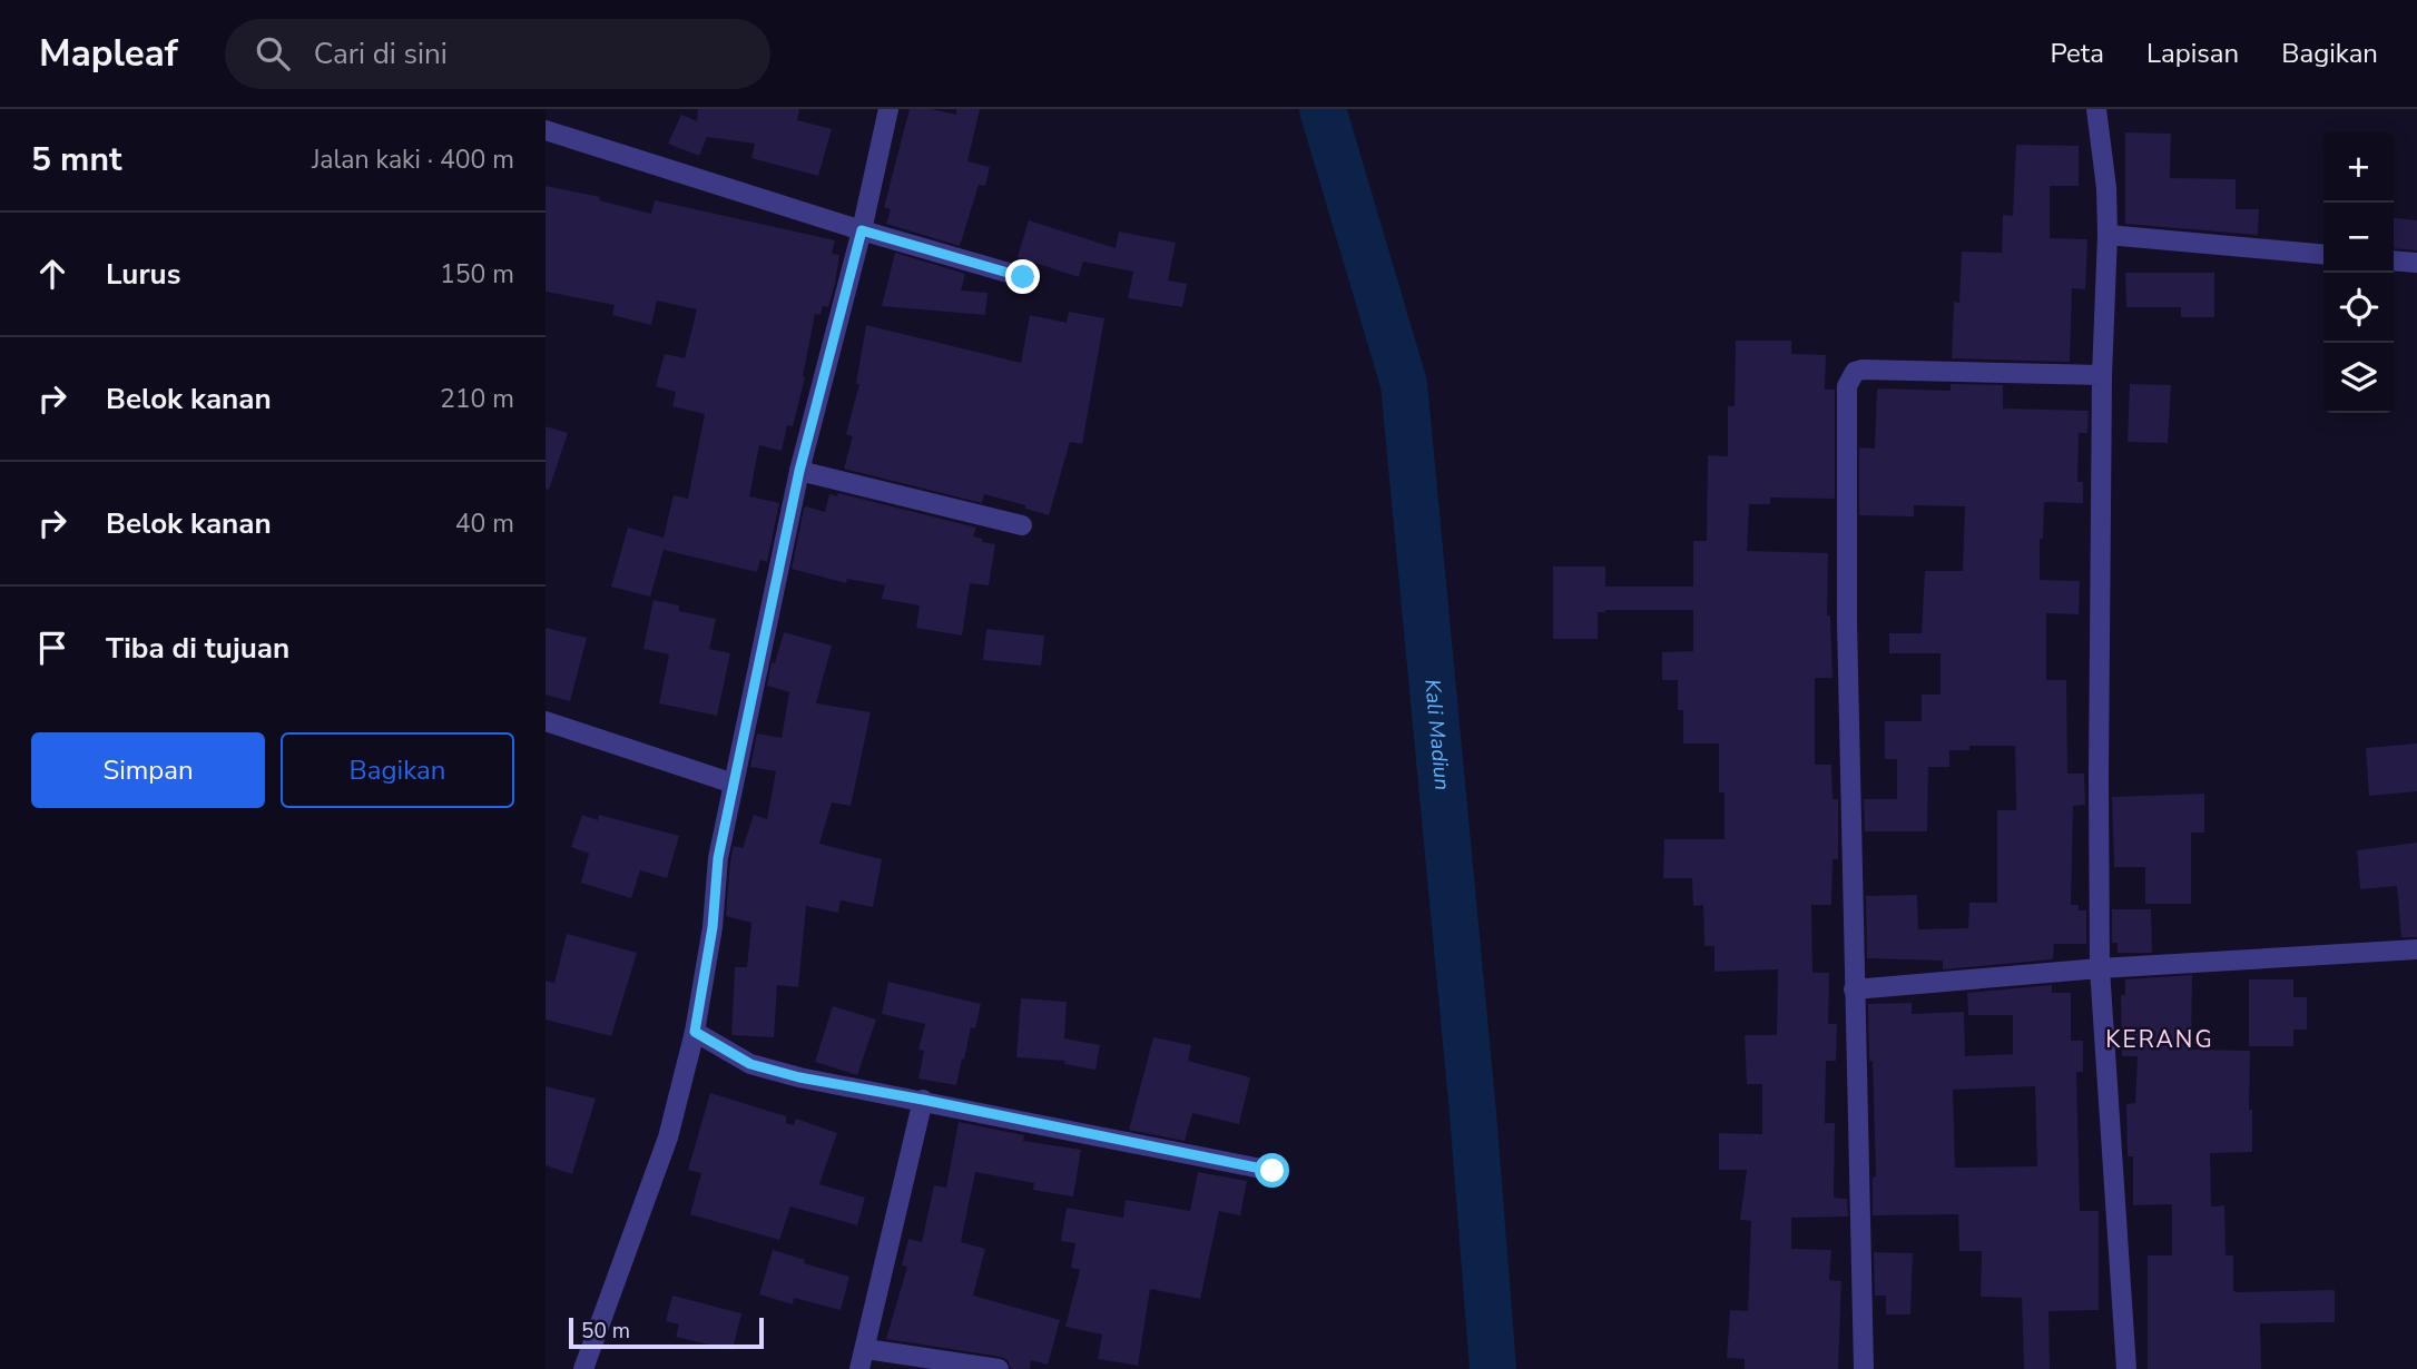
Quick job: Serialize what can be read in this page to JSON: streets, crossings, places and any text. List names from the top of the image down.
{
  "districts": ["KERANG"],
  "water": ["Kali Madiun"],
  "scale_bar": "50 m",
  "page": {
    "header": "Mapleaf",
    "search": "Cari di sini",
    "nav": ["Peta", "Lapisan", "Bagikan"],
    "heading": ["5 mnt", "Jalan kaki · 400 m"],
    "map_buttons": ["+", "−"],
    "list": [
      ["Lurus", "150 m"],
      ["Belok kanan", "210 m"],
      ["Belok kanan", "40 m"],
      "Tiba di tujuan"
    ],
    "buttons": ["Simpan", "Bagikan"],
    "scale": "50 m"
  }
}
